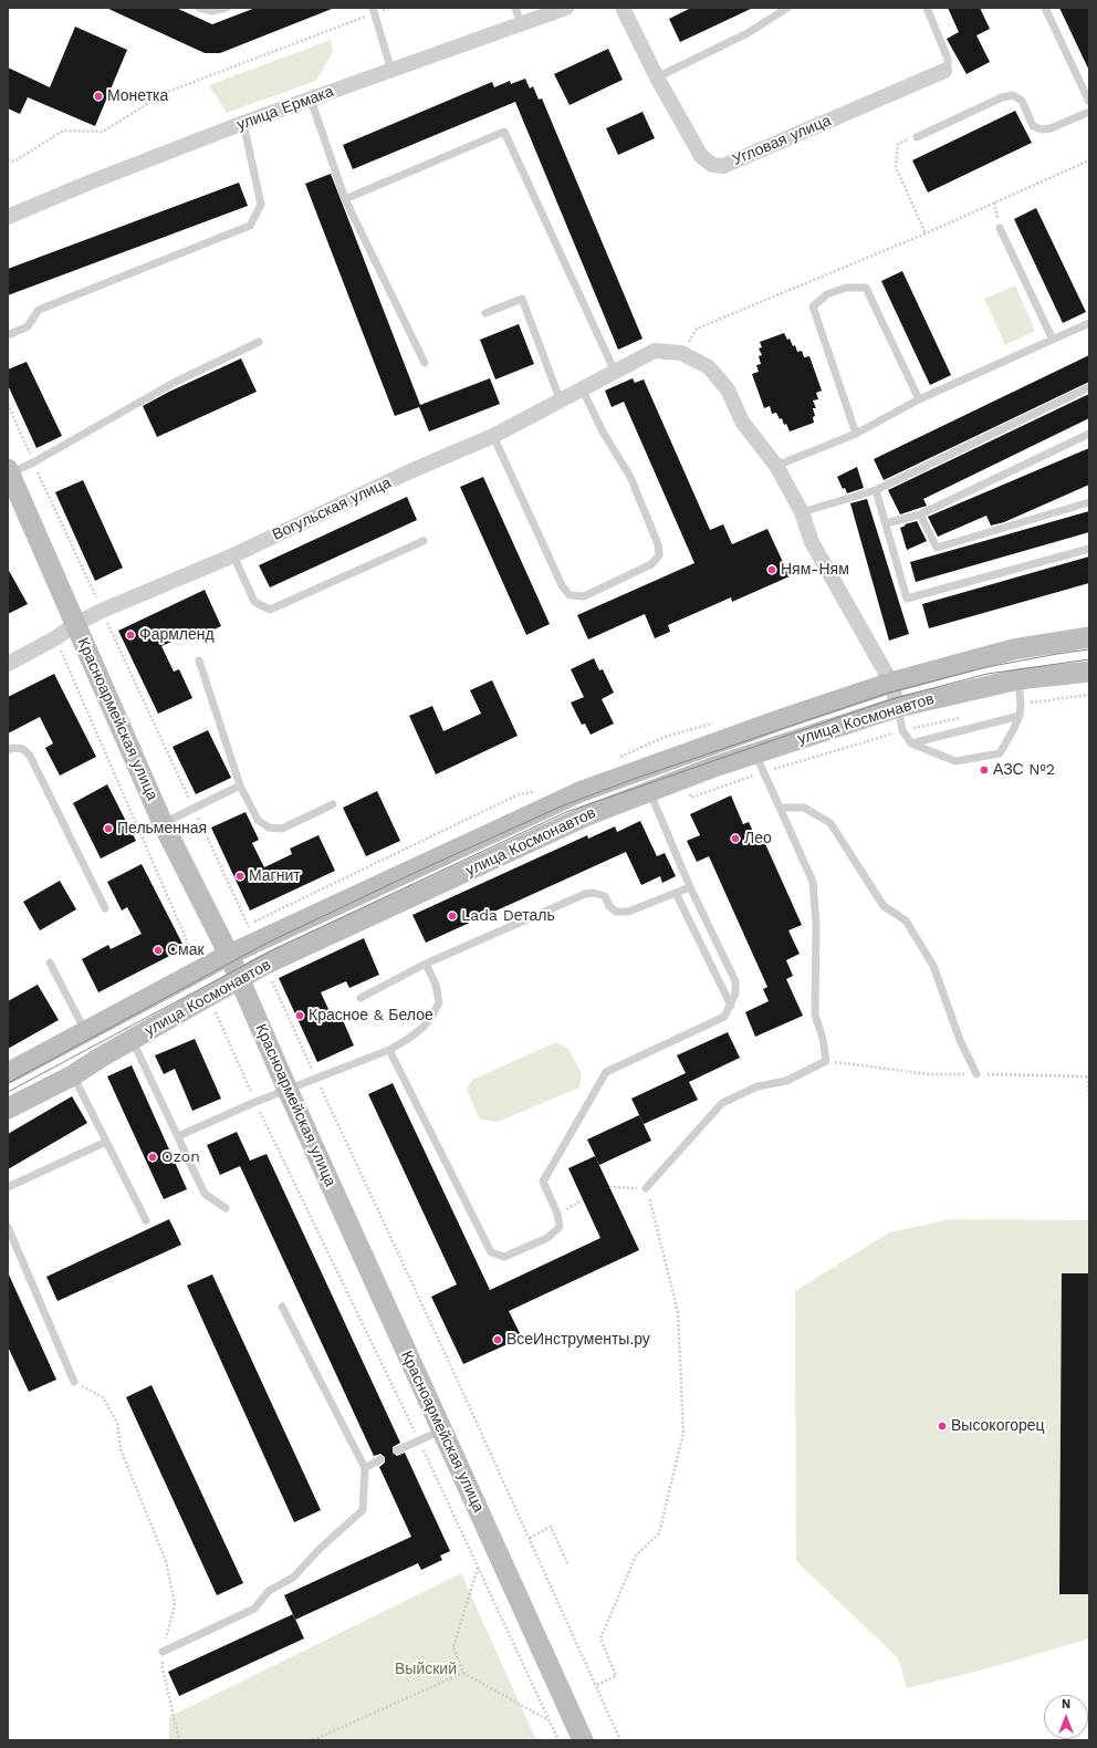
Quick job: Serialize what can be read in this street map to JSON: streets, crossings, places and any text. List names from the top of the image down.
{
  "streets": {
    "main road": ["Красноармейская улица", "улица Космонавтов"],
    "street": ["улица Ермака", "Угловая улица", "Вогульская улица"]
  },
  "crossings": [
    ["Вогульская улица", "Красноармейская улица"],
    ["Красноармейская улица", "улица Космонавтов"]
  ],
  "parks": ["Выйский"],
  "places": [
    "Монетка",
    "Ням-Ням",
    "Фармленд",
    "АЗС №2",
    "Пельменная",
    "Лео",
    "Магнит",
    "Lada Dеталь",
    "Смак",
    "Красное & Белое",
    "Ozon",
    "ВсеИнструменты.ру",
    "Высокогорец"
  ],
  "north": "top"
}
